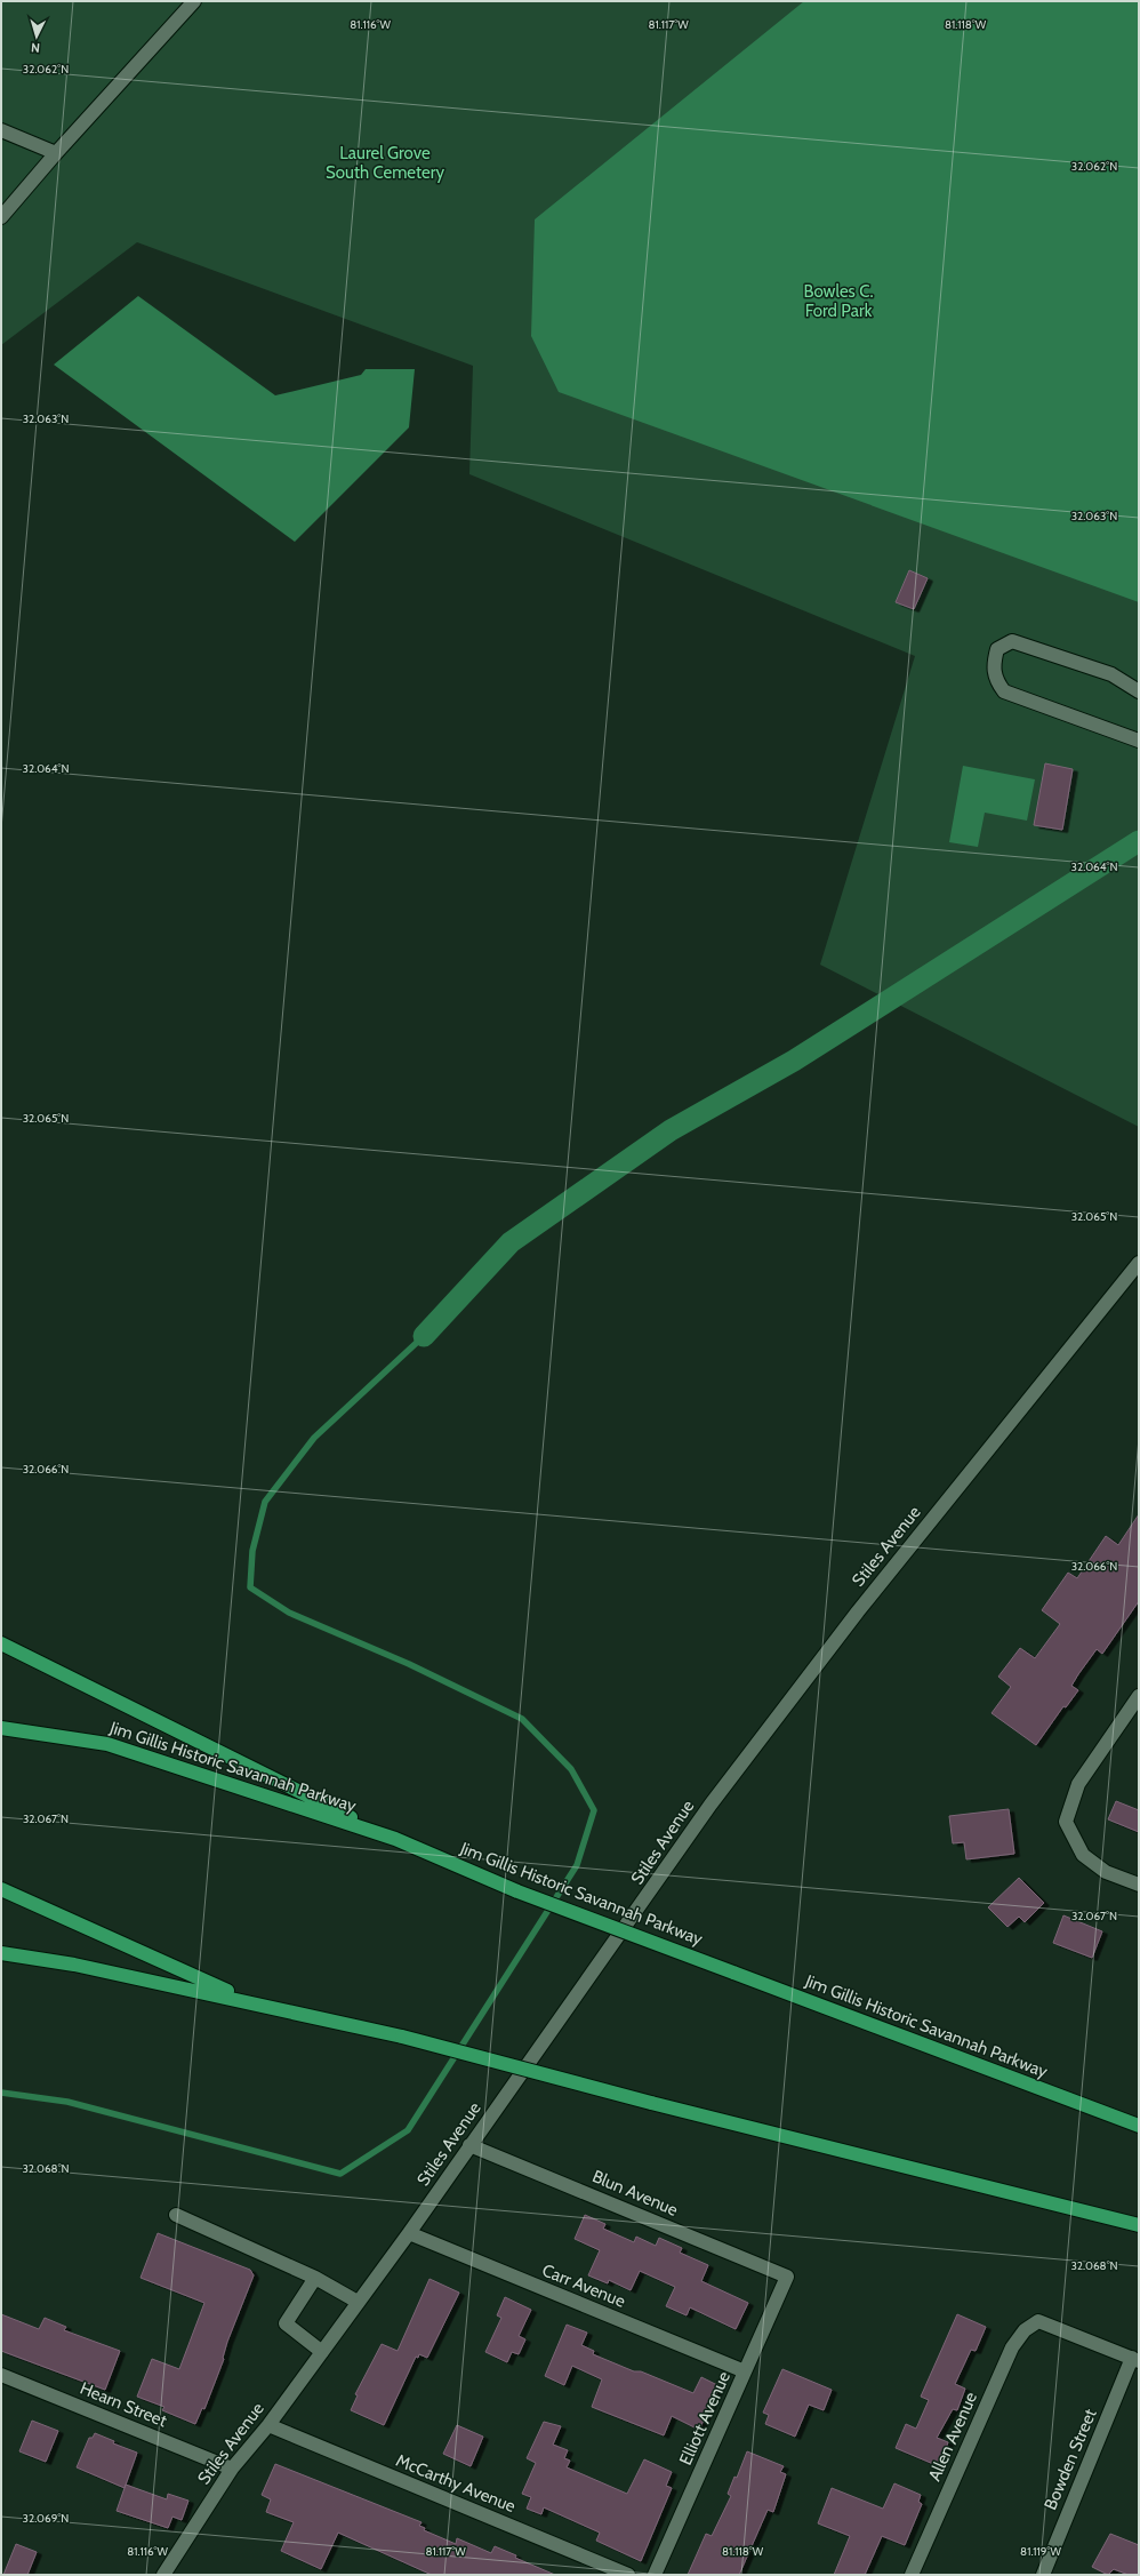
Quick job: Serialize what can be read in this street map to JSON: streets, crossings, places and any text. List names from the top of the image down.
{
  "streets": {
    "highway": ["Jim Gillis Historic Savannah Parkway"],
    "street": [
      "Stiles Avenue",
      "Blun Avenue",
      "Carr Avenue",
      "Hearn Street",
      "Elliott Avenue",
      "Allen Avenue",
      "Bowden Street",
      "McCarthy Avenue"
    ]
  },
  "crossings": [
    ["Stiles Avenue", "Blun Avenue"],
    ["Stiles Avenue", "Carr Avenue"],
    ["Stiles Avenue", "Hearn Street"],
    ["Stiles Avenue", "McCarthy Avenue"],
    ["Blun Avenue", "Elliott Avenue"],
    ["Carr Avenue", "Elliott Avenue"],
    ["Allen Avenue", "Bowden Street"]
  ],
  "parks": ["Laurel Grove South Cemetery", "Bowles C. Ford Park"],
  "north": "bottom",
  "coordinates": [
    "81.116°W",
    "81.117°W",
    "81.118°W",
    "32.062°N",
    "32.063°N",
    "32.064°N",
    "32.065°N",
    "32.066°N",
    "32.067°N",
    "32.068°N",
    "32.069°N",
    "81.119°W"
  ]
}
